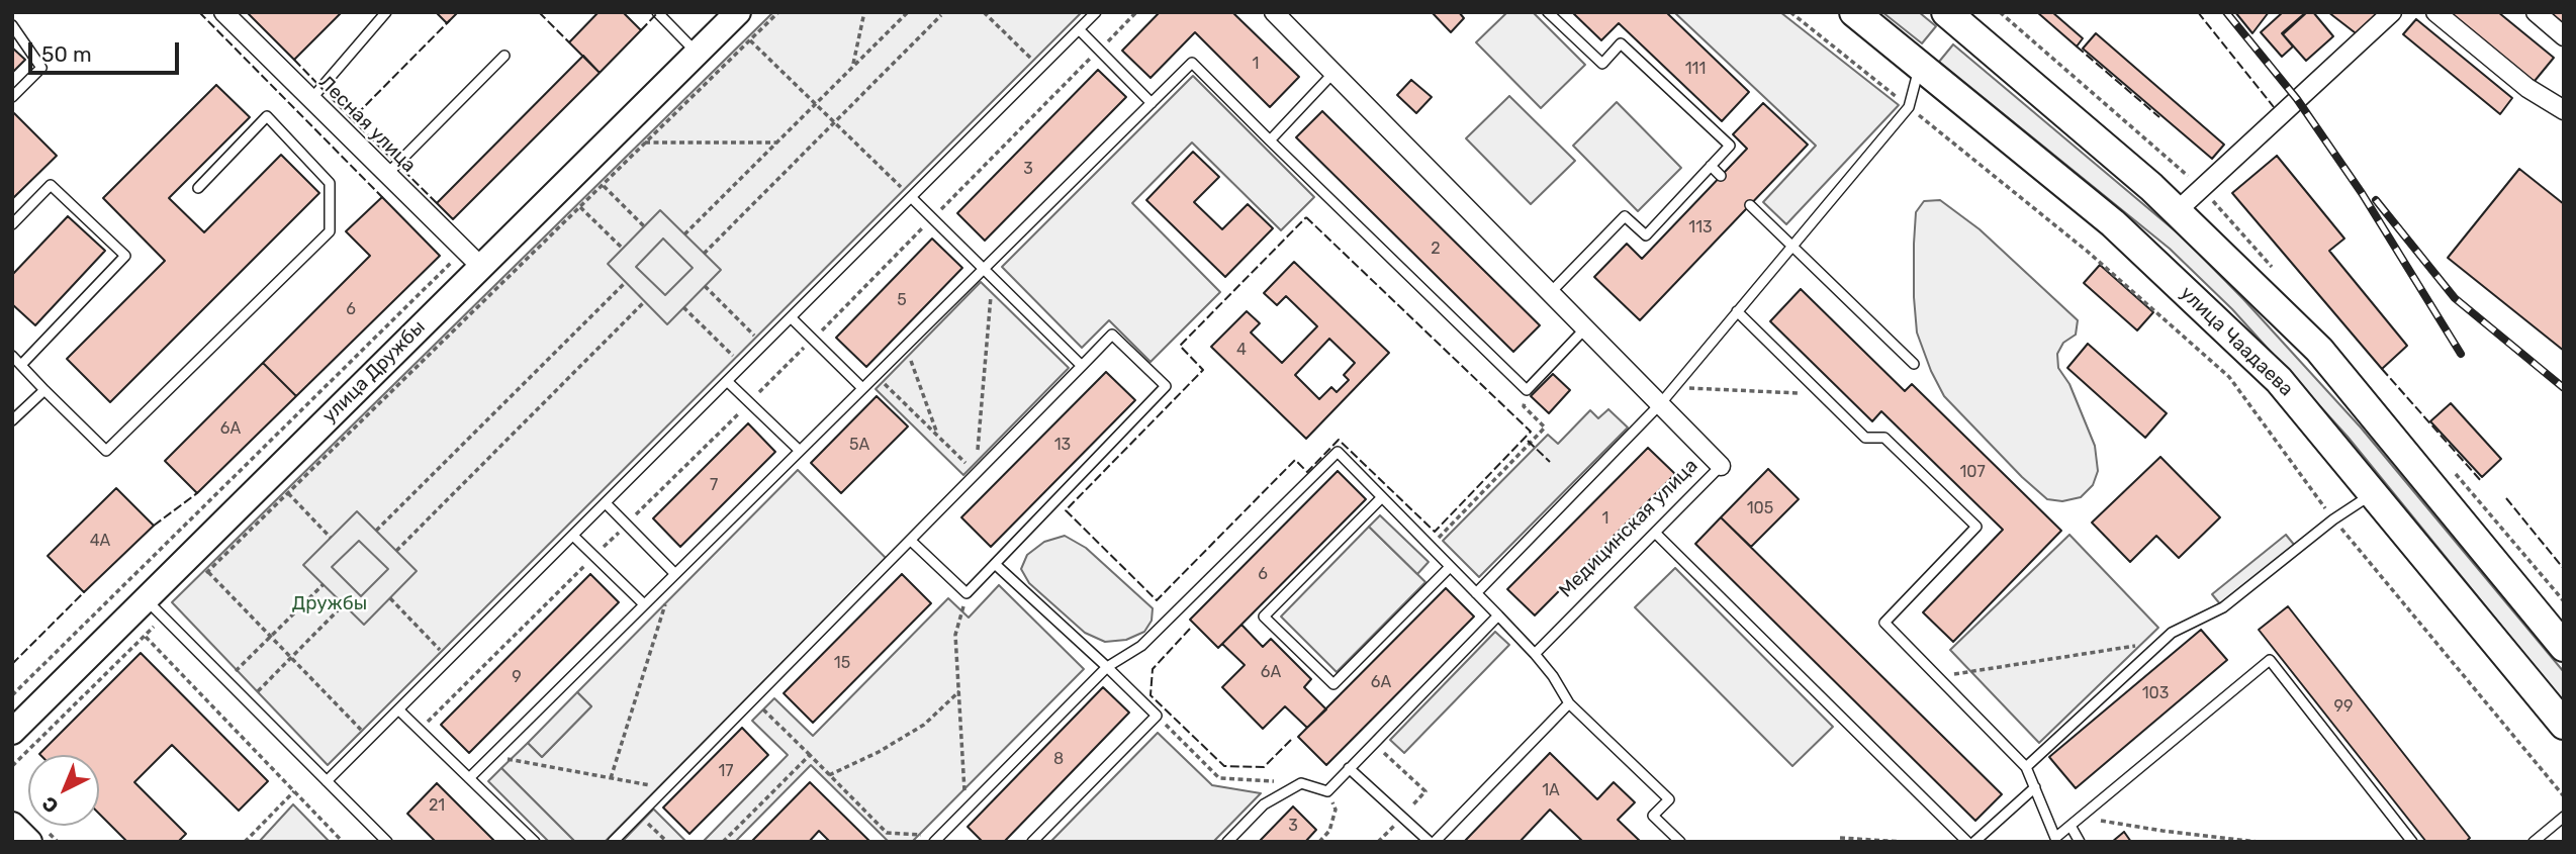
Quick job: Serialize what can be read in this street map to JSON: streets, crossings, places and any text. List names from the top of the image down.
{
  "streets": {
    "main road": ["улица Чаадаева", "улица Дружбы"],
    "street": ["Лесная улица", "Медицинская улица"]
  },
  "crossings": [
    ["Лесная улица", "улица Дружбы"]
  ],
  "parks": ["Дружбы"],
  "house_numbers": [
    "1",
    "111",
    "3",
    "113",
    "2",
    "5",
    "6",
    "4",
    "6А",
    "5А",
    "13",
    "107",
    "7",
    "105",
    "1",
    "4А",
    "6",
    "15",
    "6А",
    "9",
    "6А",
    "103",
    "99",
    "8",
    "17",
    "1А",
    "21",
    "3"
  ],
  "scale_bar": "50 m",
  "north": "bottom left"
}
